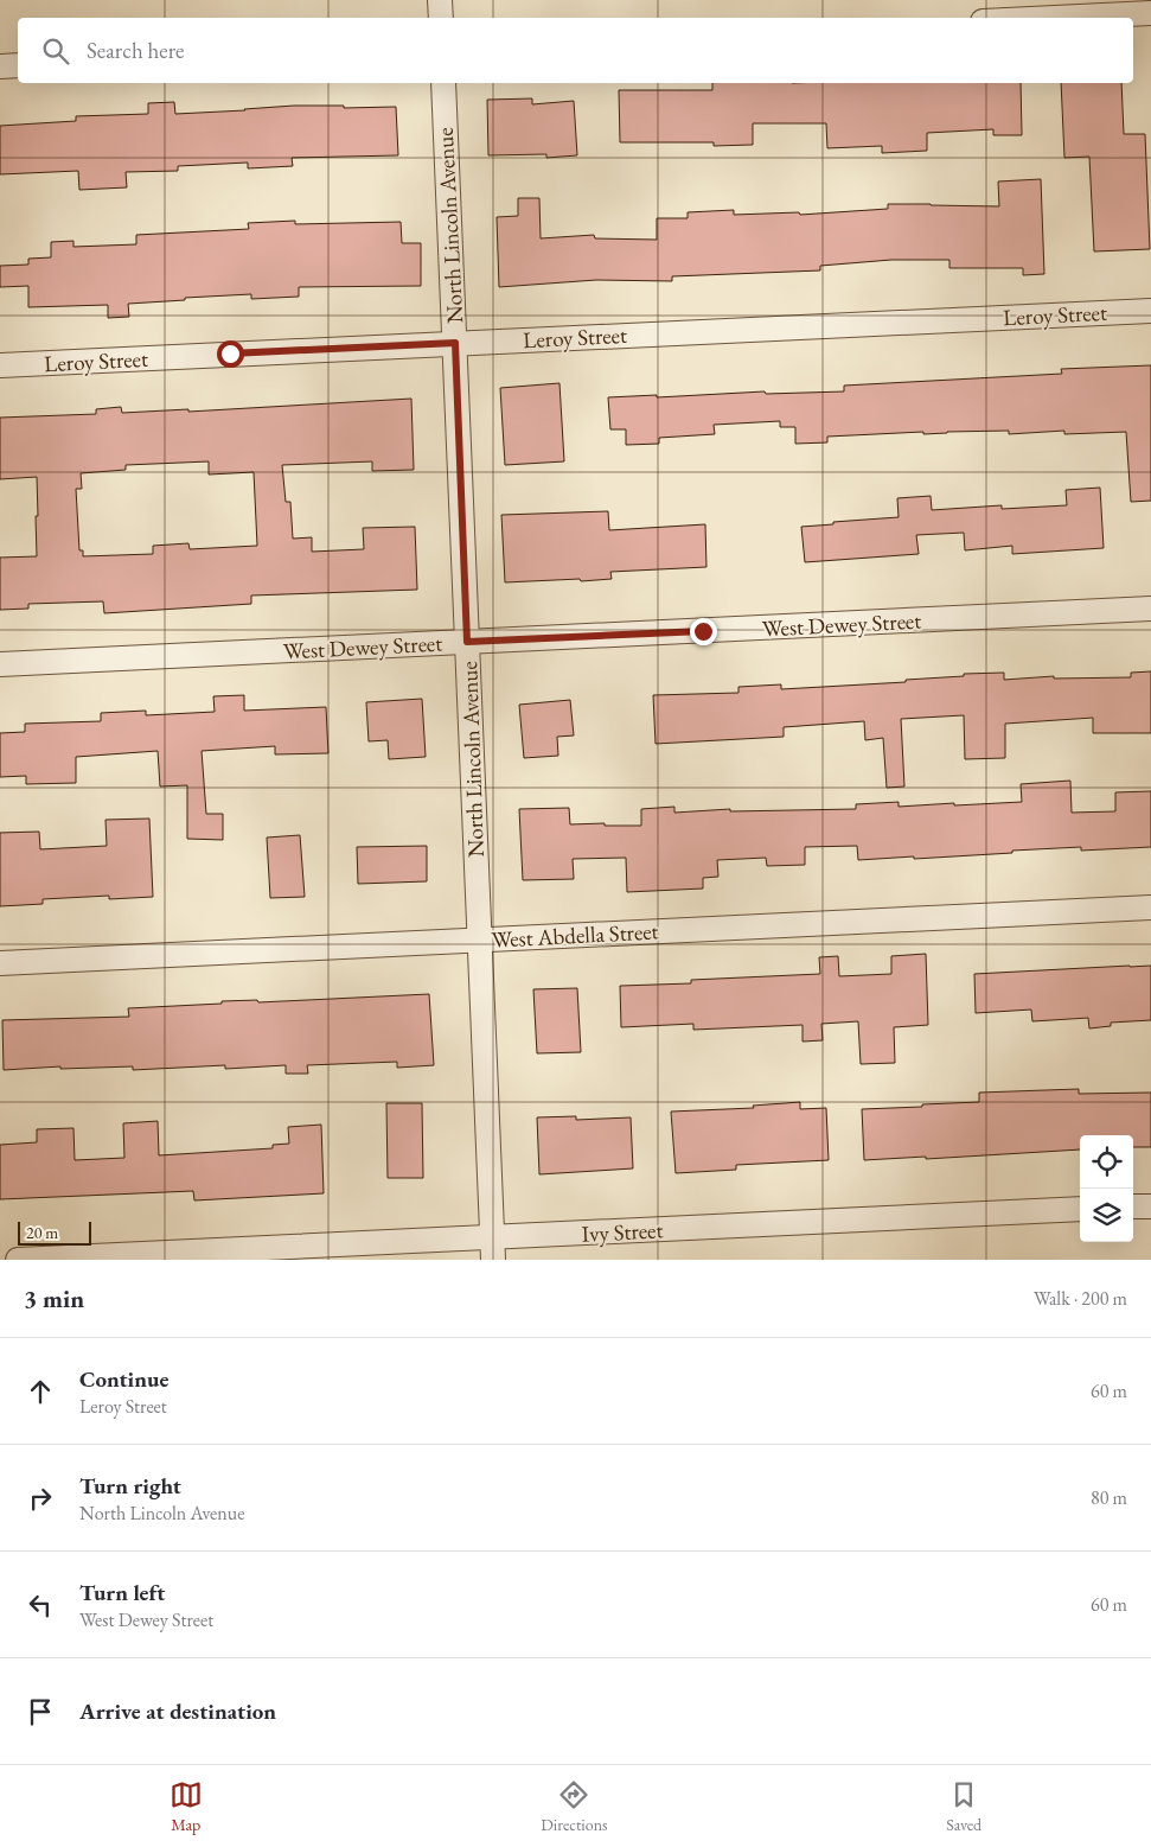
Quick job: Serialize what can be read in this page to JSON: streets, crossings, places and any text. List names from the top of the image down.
{
  "streets": {
    "street": [
      "North Lincoln Avenue",
      "Leroy Street",
      "West Dewey Street",
      "West Abdella Street",
      "Ivy Street"
    ]
  },
  "crossings": [
    ["North Lincoln Avenue", "Leroy Street"],
    ["North Lincoln Avenue", "West Dewey Street"],
    ["North Lincoln Avenue", "West Abdella Street"],
    ["North Lincoln Avenue", "Ivy Street"]
  ],
  "scale_bar": "20 m",
  "page": {
    "search": "Search here",
    "scale": "20 m",
    "heading": ["3 min", "Walk · 200 m"],
    "list": [
      ["Continue", "Leroy Street", "60 m"],
      ["Turn right", "North Lincoln Avenue", "80 m"],
      ["Turn left", "West Dewey Street", "60 m"],
      "Arrive at destination"
    ],
    "nav": ["Map", "Directions", "Saved"]
  }
}
